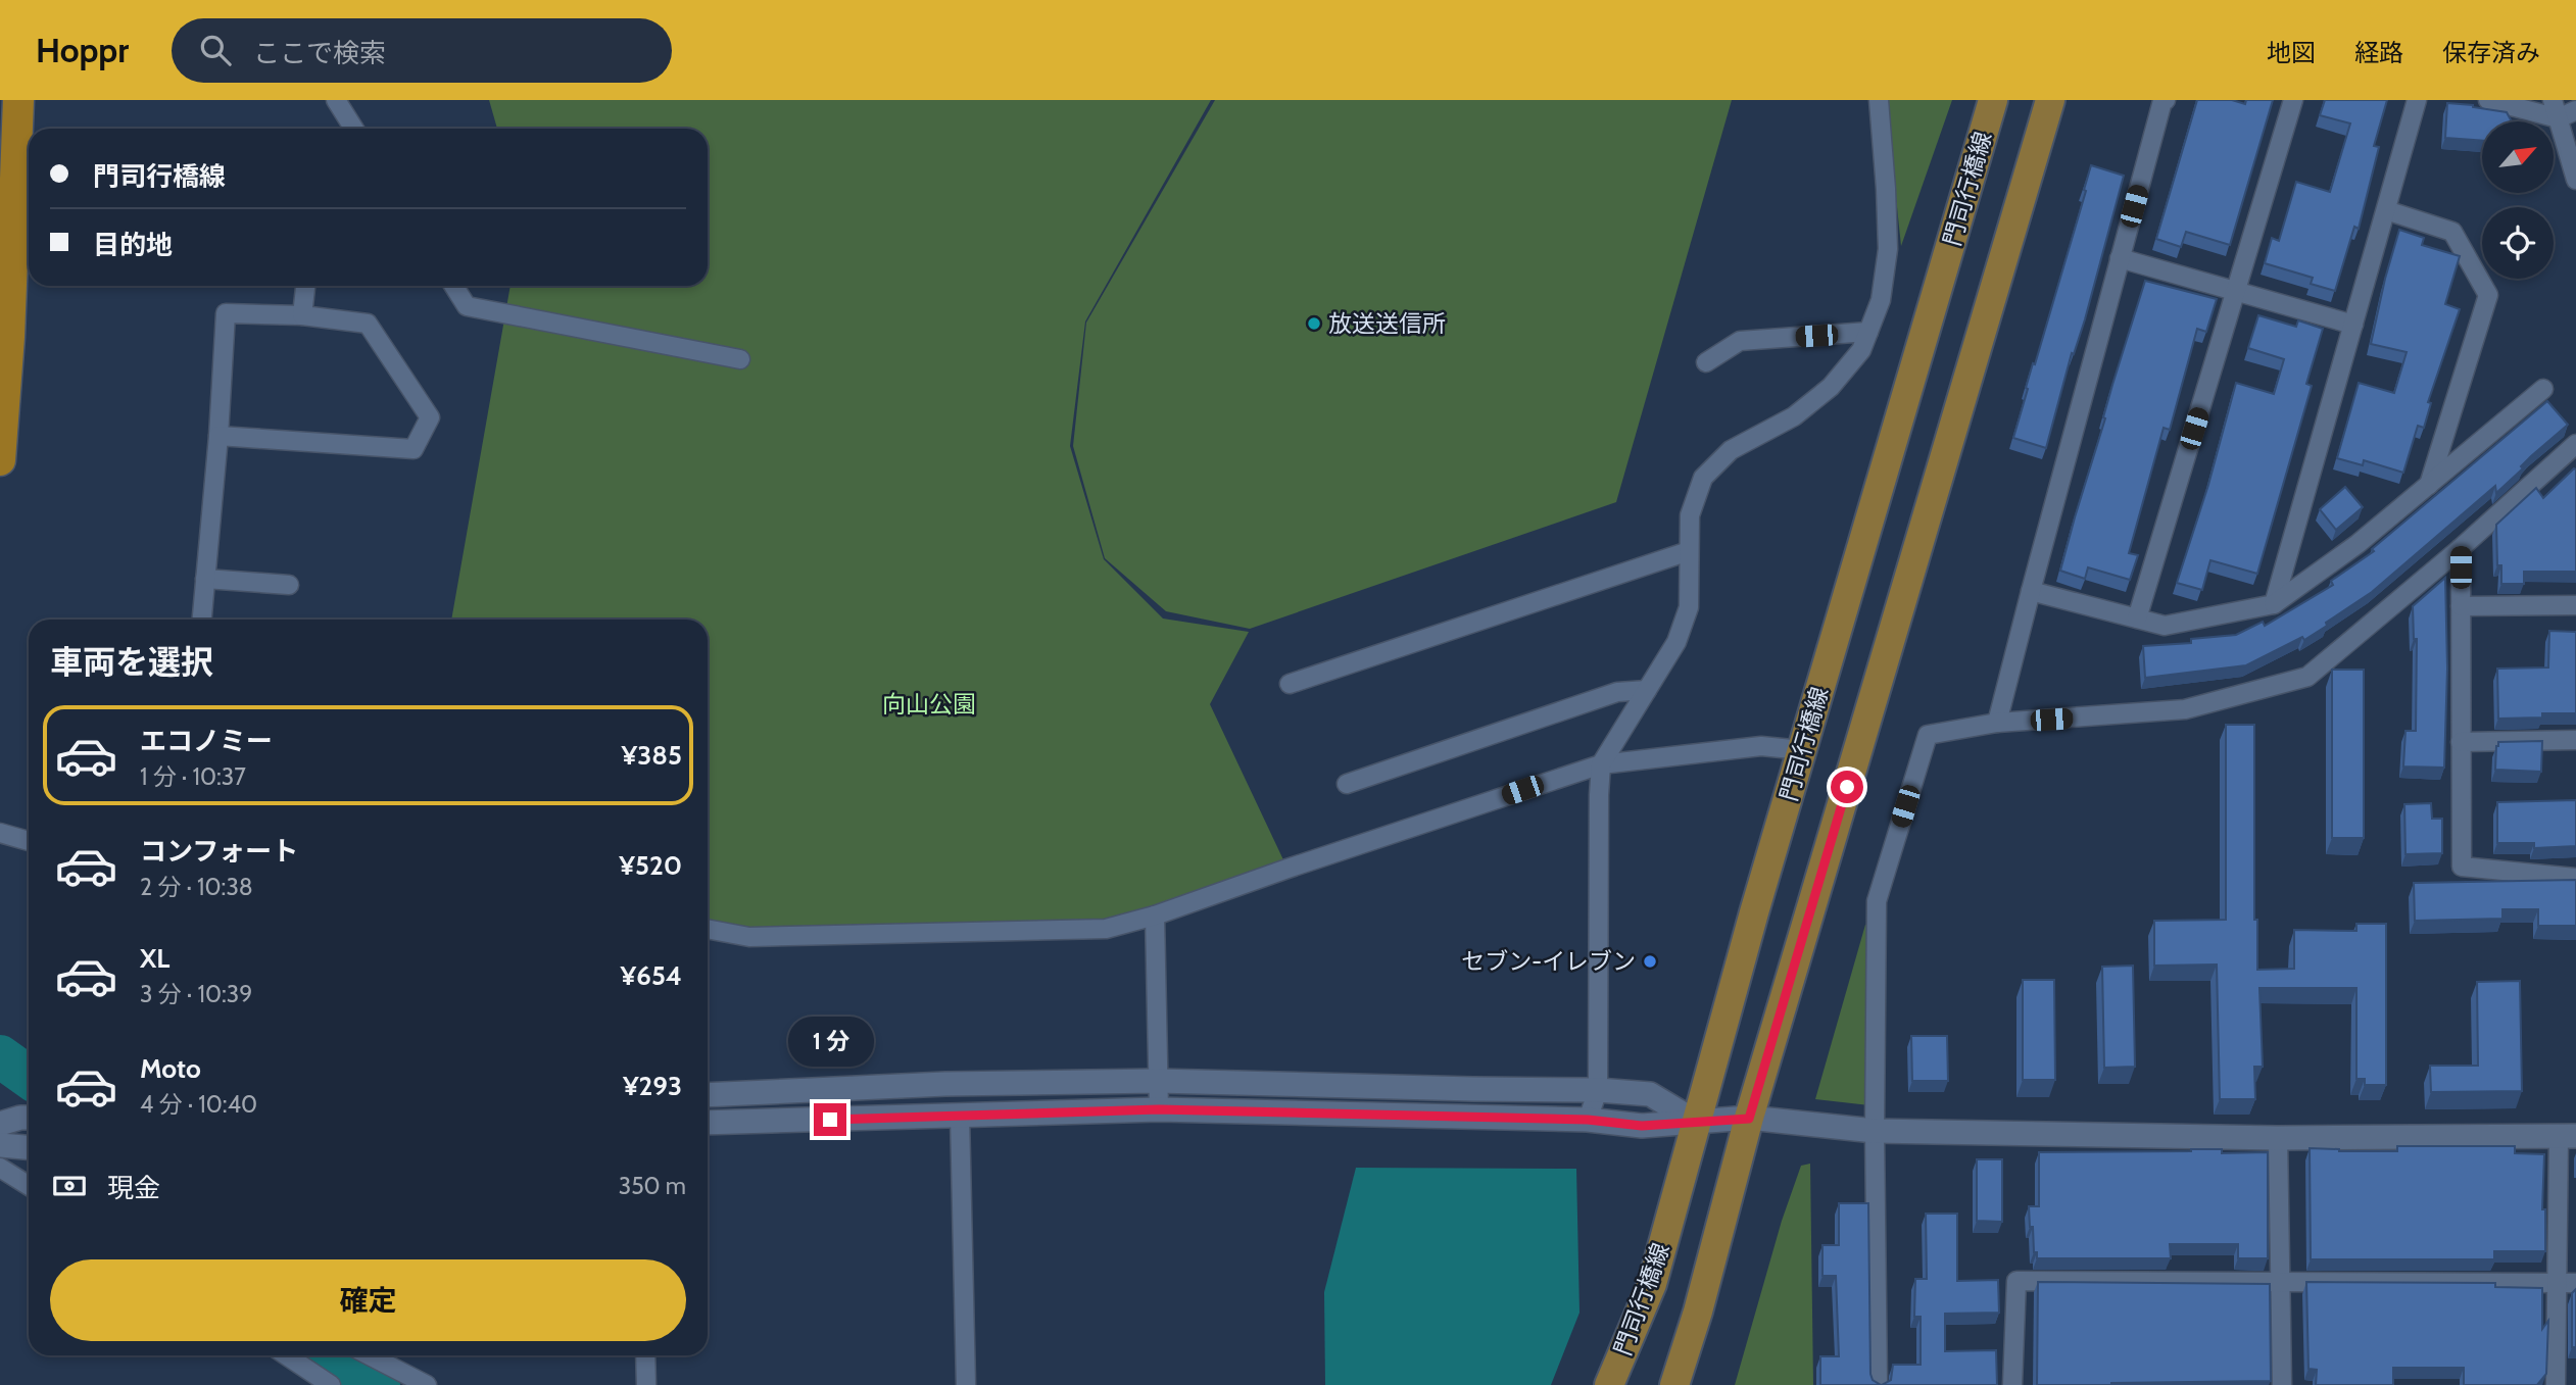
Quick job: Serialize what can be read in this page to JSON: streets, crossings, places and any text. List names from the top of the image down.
{
  "streets": {
    "main road": ["門司行橋線"]
  },
  "parks": ["向山公園"],
  "places": ["放送送信所", "セブン-イレブン"],
  "north": "top right",
  "page": {
    "header": "Hoppr",
    "search": "ここで検索",
    "nav": ["地図", "経路", "保存済み"],
    "banner": ["門司行橋線", "目的地"],
    "heading": "車両を選択",
    "list": [
      {
        "name": "エコノミー",
        "note": "1 分 · 10:37",
        "value": "¥385"
      },
      {
        "name": "コンフォート",
        "note": "2 分 · 10:38",
        "value": "¥520"
      },
      {
        "name": "XL",
        "note": "3 分 · 10:39",
        "value": "¥654"
      },
      {
        "name": "Moto",
        "note": "4 分 · 10:40",
        "value": "¥293"
      }
    ],
    "bubble": "1 分",
    "pay": ["現金", "350 m"],
    "buttons": "確定"
  }
}
